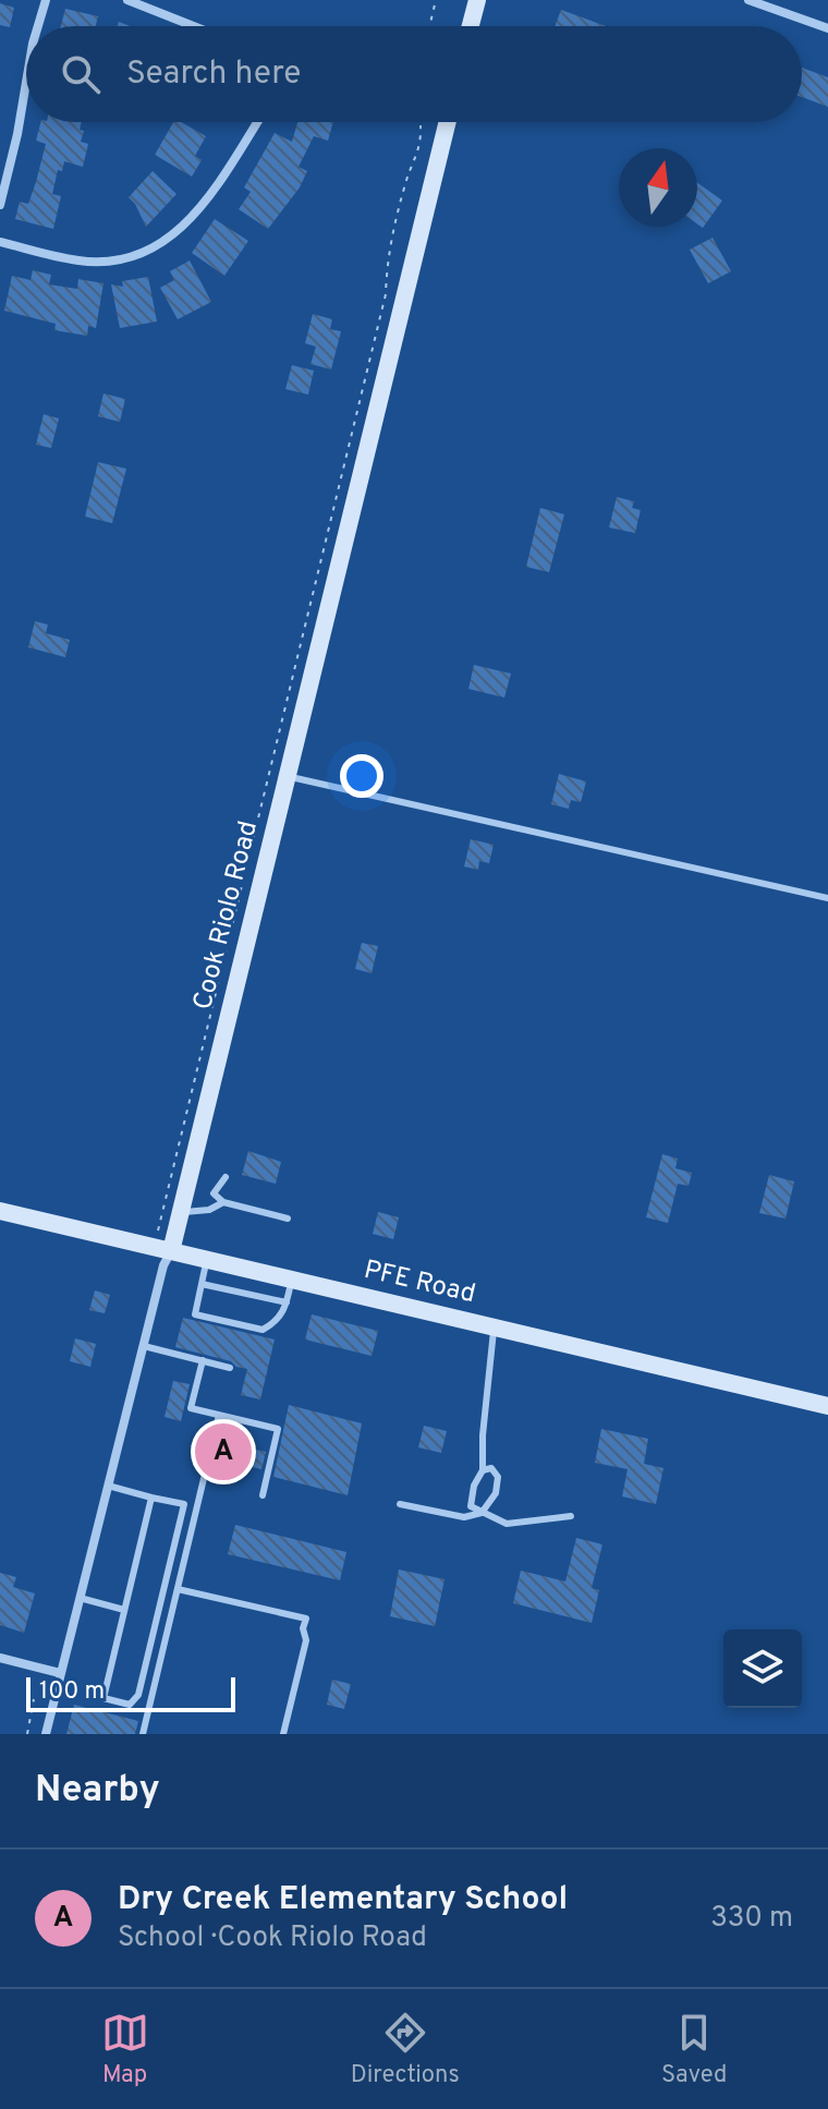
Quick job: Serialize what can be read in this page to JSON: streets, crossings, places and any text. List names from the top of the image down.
{
  "streets": {
    "street": ["Cook Riolo Road", "PFE Road"]
  },
  "crossings": [
    ["Cook Riolo Road", "PFE Road"]
  ],
  "scale_bar": "100 m",
  "north": "top",
  "page": {
    "search": "Search here",
    "pins": "A",
    "scale": "100 m",
    "heading": "Nearby",
    "list": [
      {
        "mark": "A",
        "name": "Dry Creek Elementary School",
        "note": "School · Cook Riolo Road",
        "value": "330 m"
      }
    ],
    "nav": ["Map", "Directions", "Saved"]
  }
}
